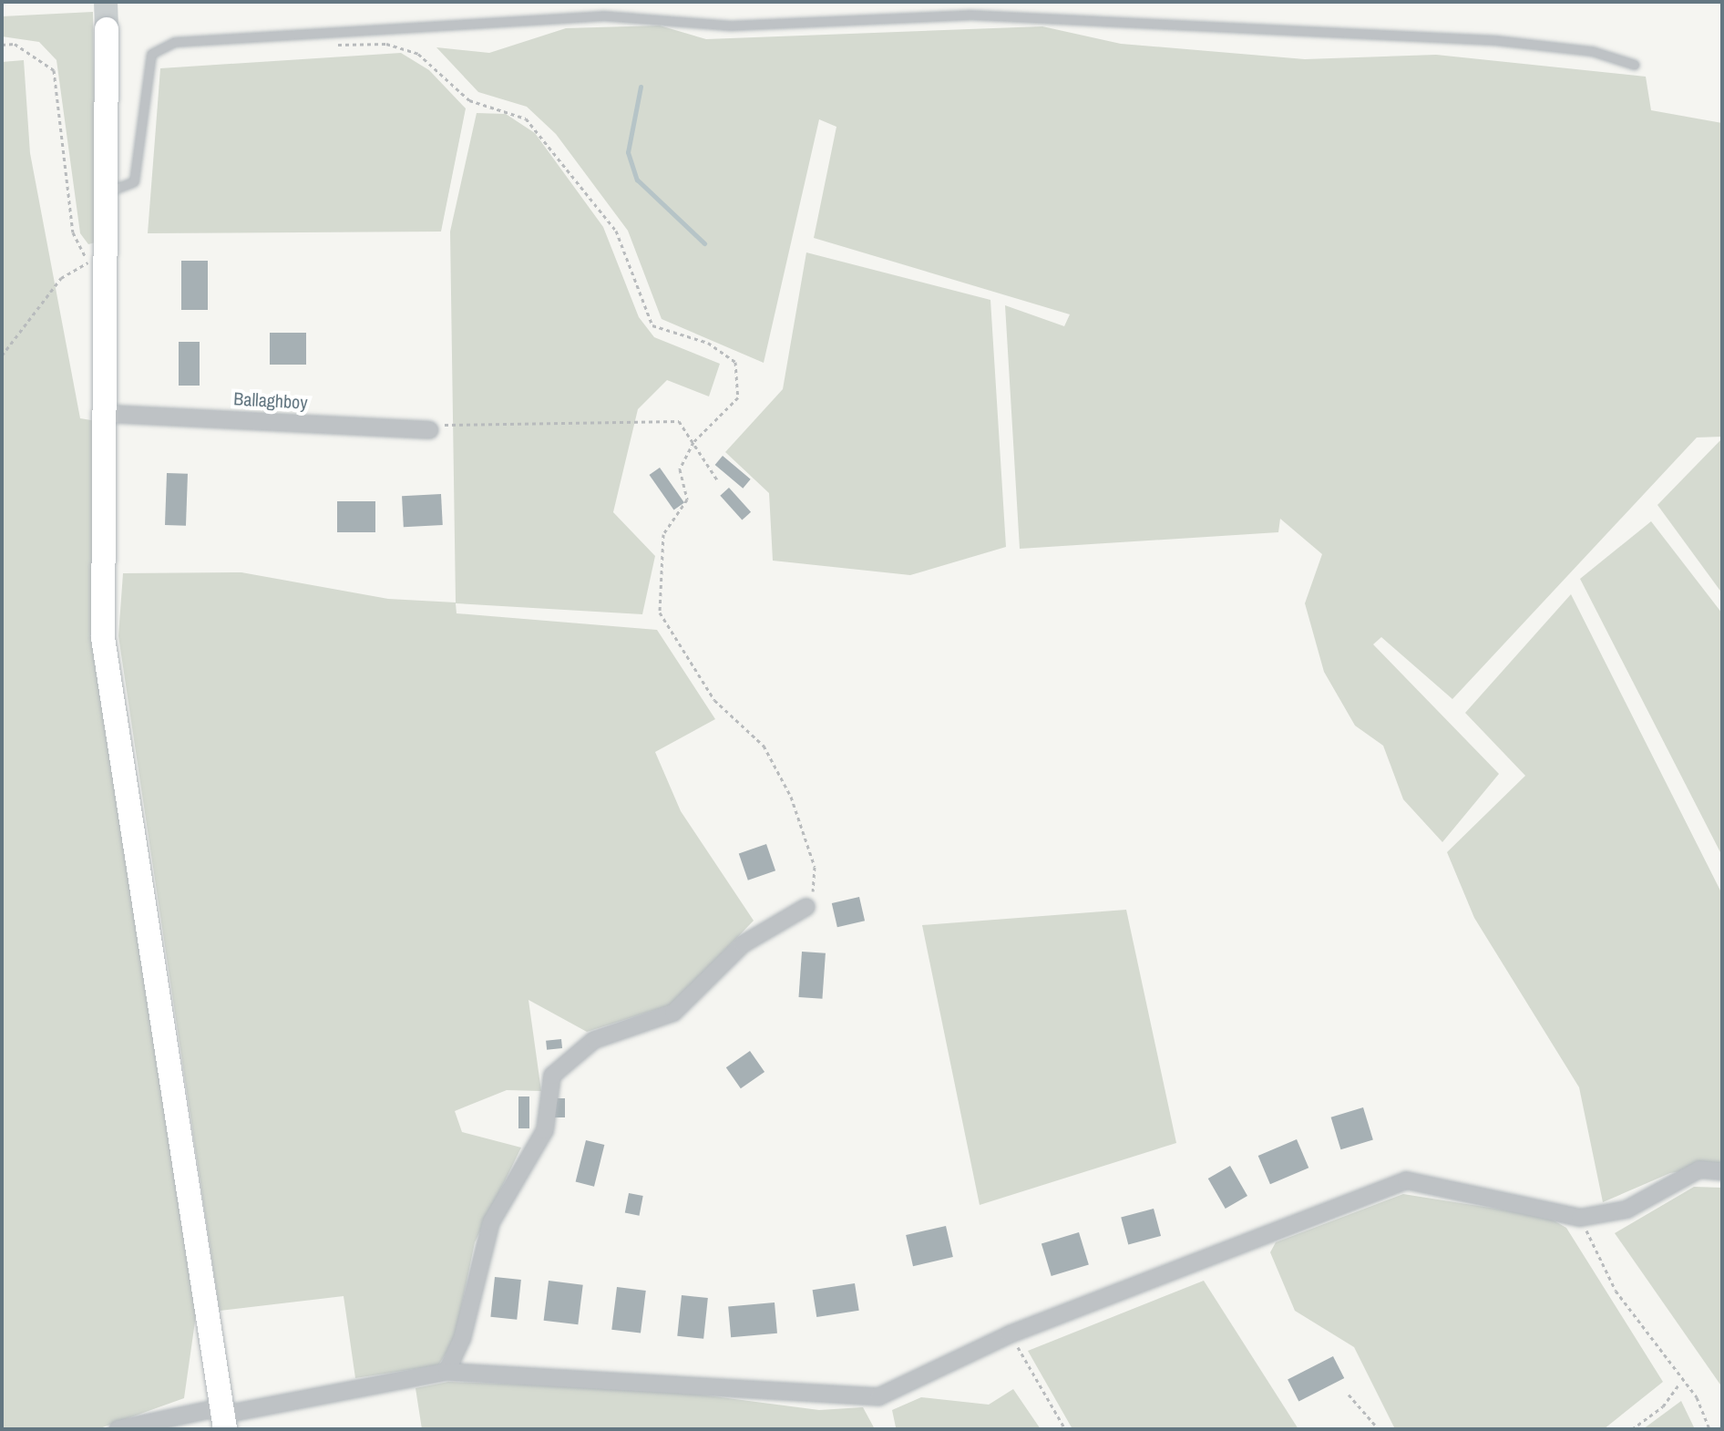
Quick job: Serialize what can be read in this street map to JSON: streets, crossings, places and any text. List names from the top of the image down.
{
  "streets": {
    "street": ["Ballaghboy"]
  }
}
